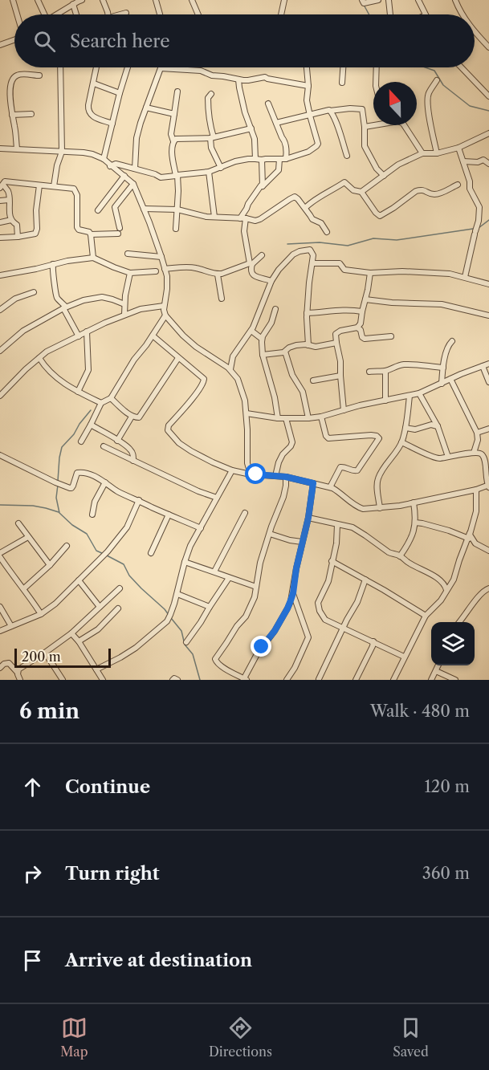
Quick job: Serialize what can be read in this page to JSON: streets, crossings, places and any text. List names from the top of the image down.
{
  "scale_bar": "200 m",
  "north": "top",
  "page": {
    "search": "Search here",
    "scale": "200 m",
    "heading": ["6 min", "Walk · 480 m"],
    "list": [
      ["Continue", "120 m"],
      ["Turn right", "360 m"],
      "Arrive at destination"
    ],
    "nav": ["Map", "Directions", "Saved"]
  }
}
